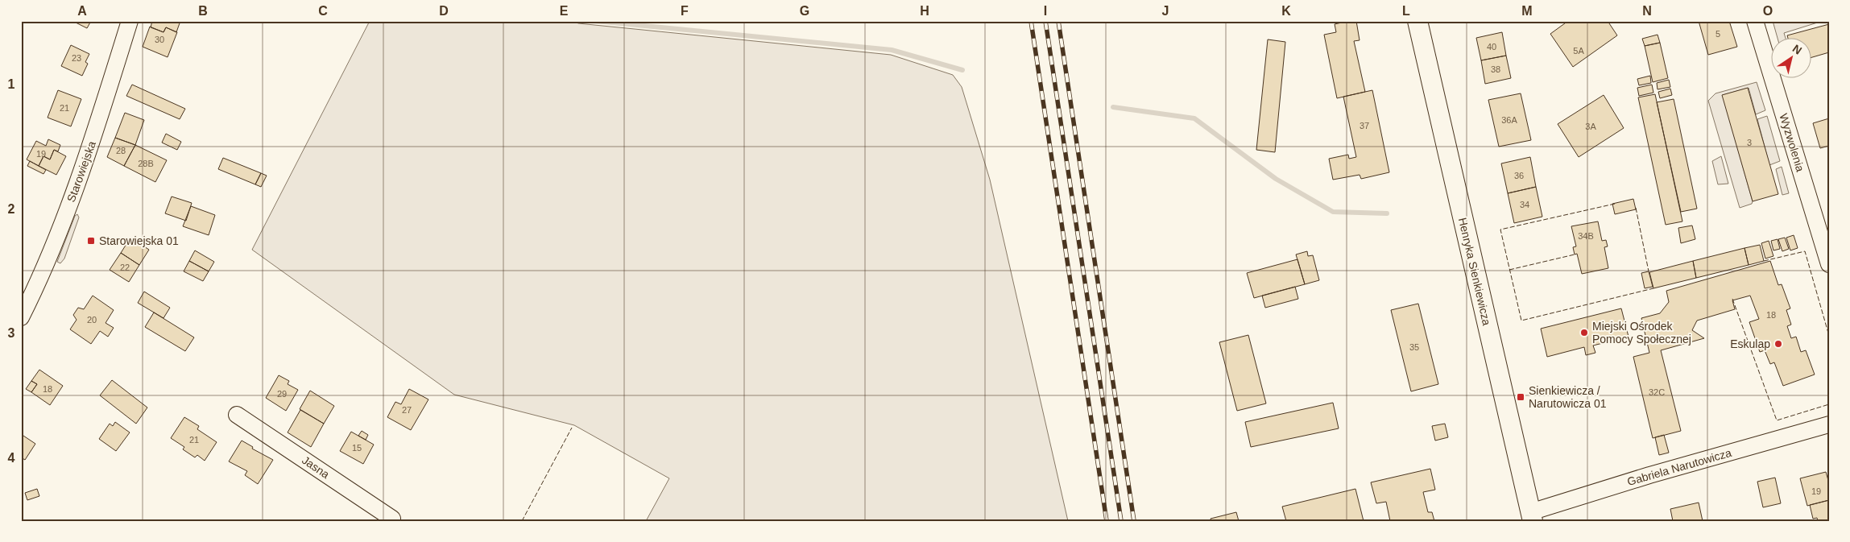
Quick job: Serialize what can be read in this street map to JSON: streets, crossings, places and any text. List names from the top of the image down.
{
  "streets": {
    "street": [
      "Wyzwolenia",
      "Starowiejska",
      "Henryka Sienkiewicza",
      "Jasna",
      "Gabriela Narutowicza"
    ]
  },
  "crossings": [
    ["Henryka Sienkiewicza", "Gabriela Narutowicza"]
  ],
  "places": {
    "transit": ["Starowiejska 01", "Sienkiewicza / Narutowicza 01"],
    "other": ["Miejski Ośrodek Pomocy Społecznej", "Eskulap"]
  },
  "house_numbers": [
    "5",
    "30",
    "40",
    "5A",
    "23",
    "38",
    "21",
    "36A",
    "37",
    "3A",
    "3",
    "28",
    "19",
    "28B",
    "36",
    "34",
    "34B",
    "22",
    "18",
    "20",
    "35",
    "18",
    "32C",
    "29",
    "27",
    "21",
    "15",
    "19"
  ],
  "north": "top right",
  "grid": {
    "columns": [
      "A",
      "B",
      "C",
      "D",
      "E",
      "F",
      "G",
      "H",
      "I",
      "J",
      "K",
      "L",
      "M",
      "N",
      "O"
    ],
    "rows": [
      "1",
      "2",
      "3",
      "4"
    ]
  }
}
